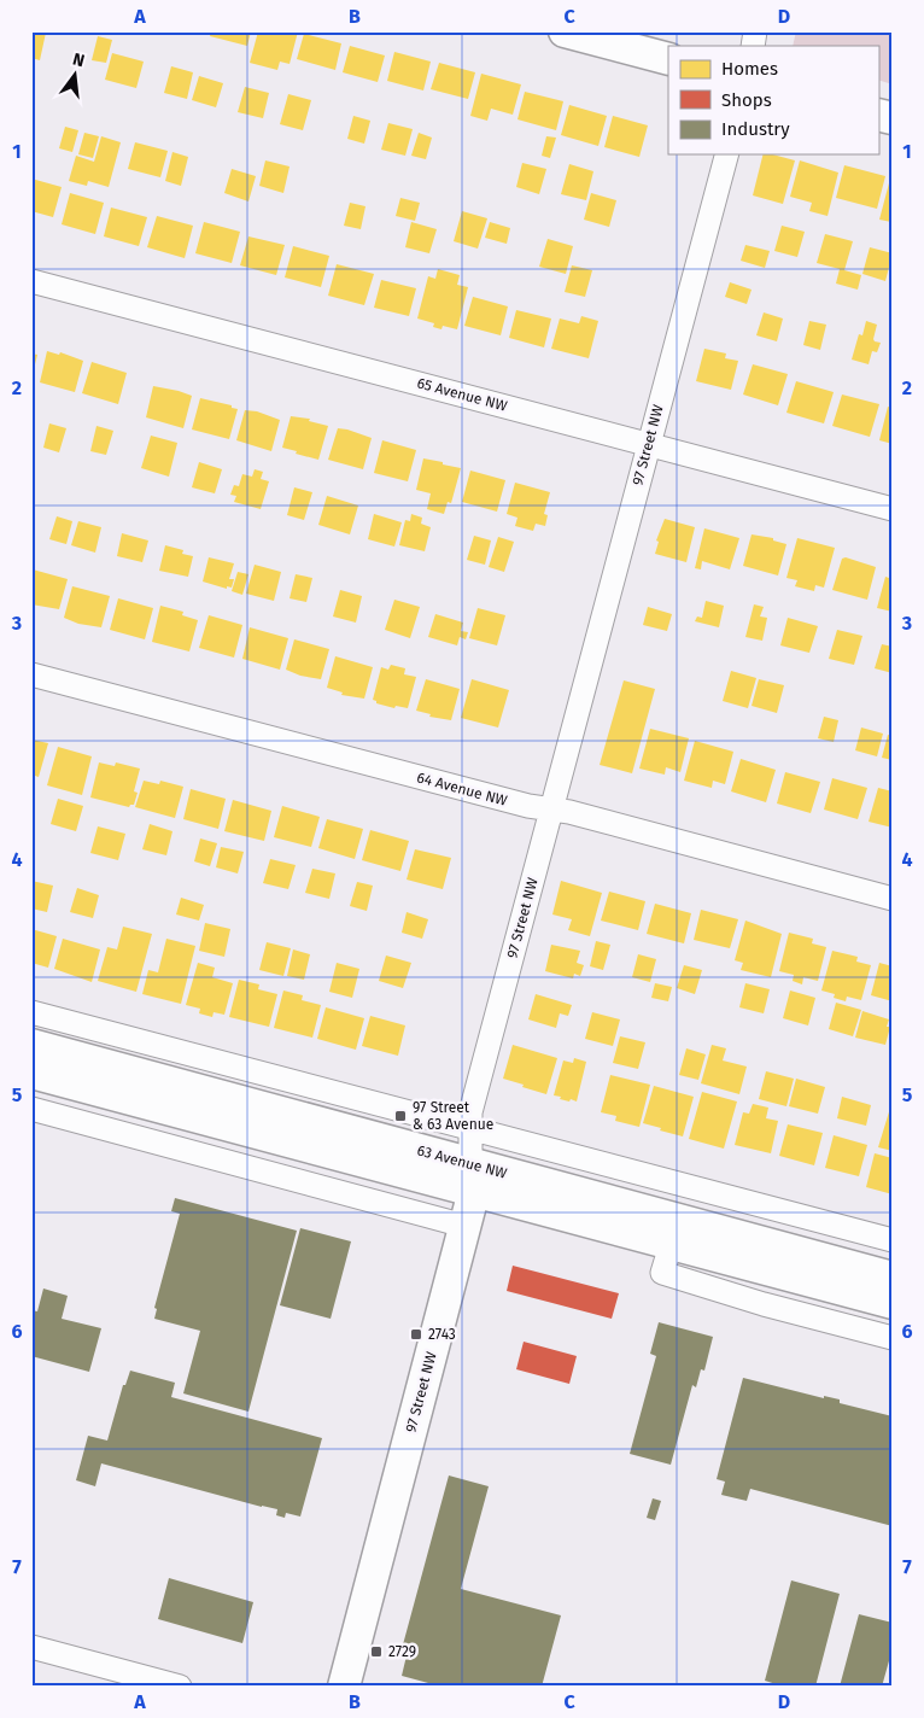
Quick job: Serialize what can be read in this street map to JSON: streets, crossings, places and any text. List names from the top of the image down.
{
  "streets": {
    "main road": ["97 Street NW", "63 Avenue NW"],
    "street": ["65 Avenue NW", "64 Avenue NW"]
  },
  "crossings": [
    ["65 Avenue NW", "97 Street NW"],
    ["97 Street NW", "64 Avenue NW"],
    ["97 Street NW", "63 Avenue NW"]
  ],
  "places": {
    "transit": ["97 Street & 63 Avenue", "2743", "2729"]
  },
  "legend": ["Homes", "Shops", "Industry"],
  "north": "top",
  "grid": {
    "columns": [
      "A",
      "B",
      "C",
      "D"
    ],
    "rows": [
      "1",
      "2",
      "3",
      "4",
      "5",
      "6",
      "7"
    ]
  }
}
